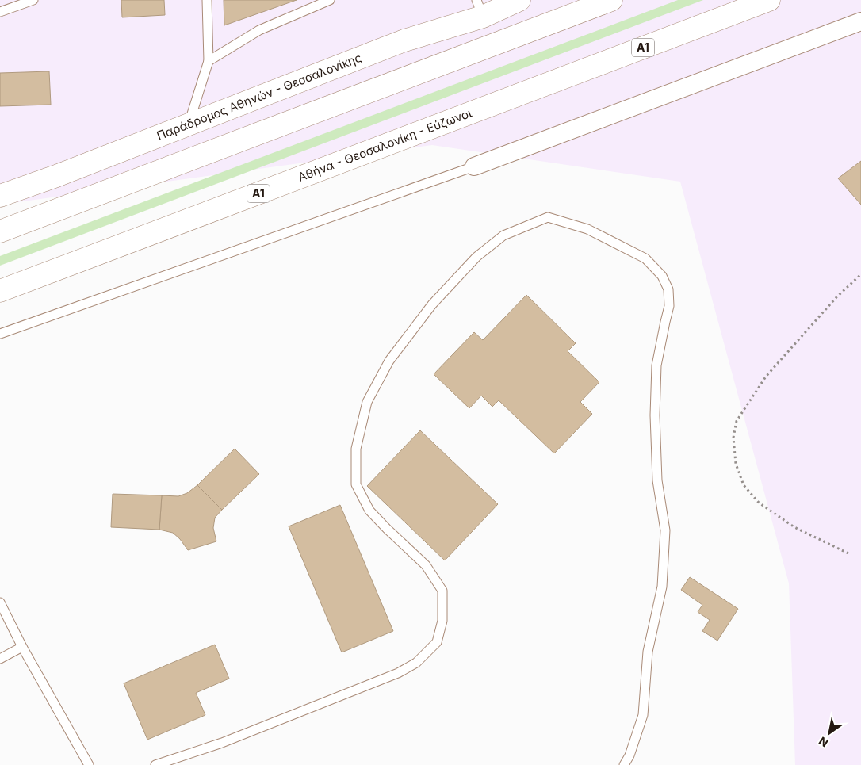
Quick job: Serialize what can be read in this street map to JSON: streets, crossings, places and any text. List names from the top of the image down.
{
  "streets": {
    "main road": ["Α1", "Παράδρομος Αθηνών - Θεσσαλονίκης", "Αθήνα - Θεσσαλονίκη - Εύζωνοι"]
  },
  "north": "bottom left"
}
